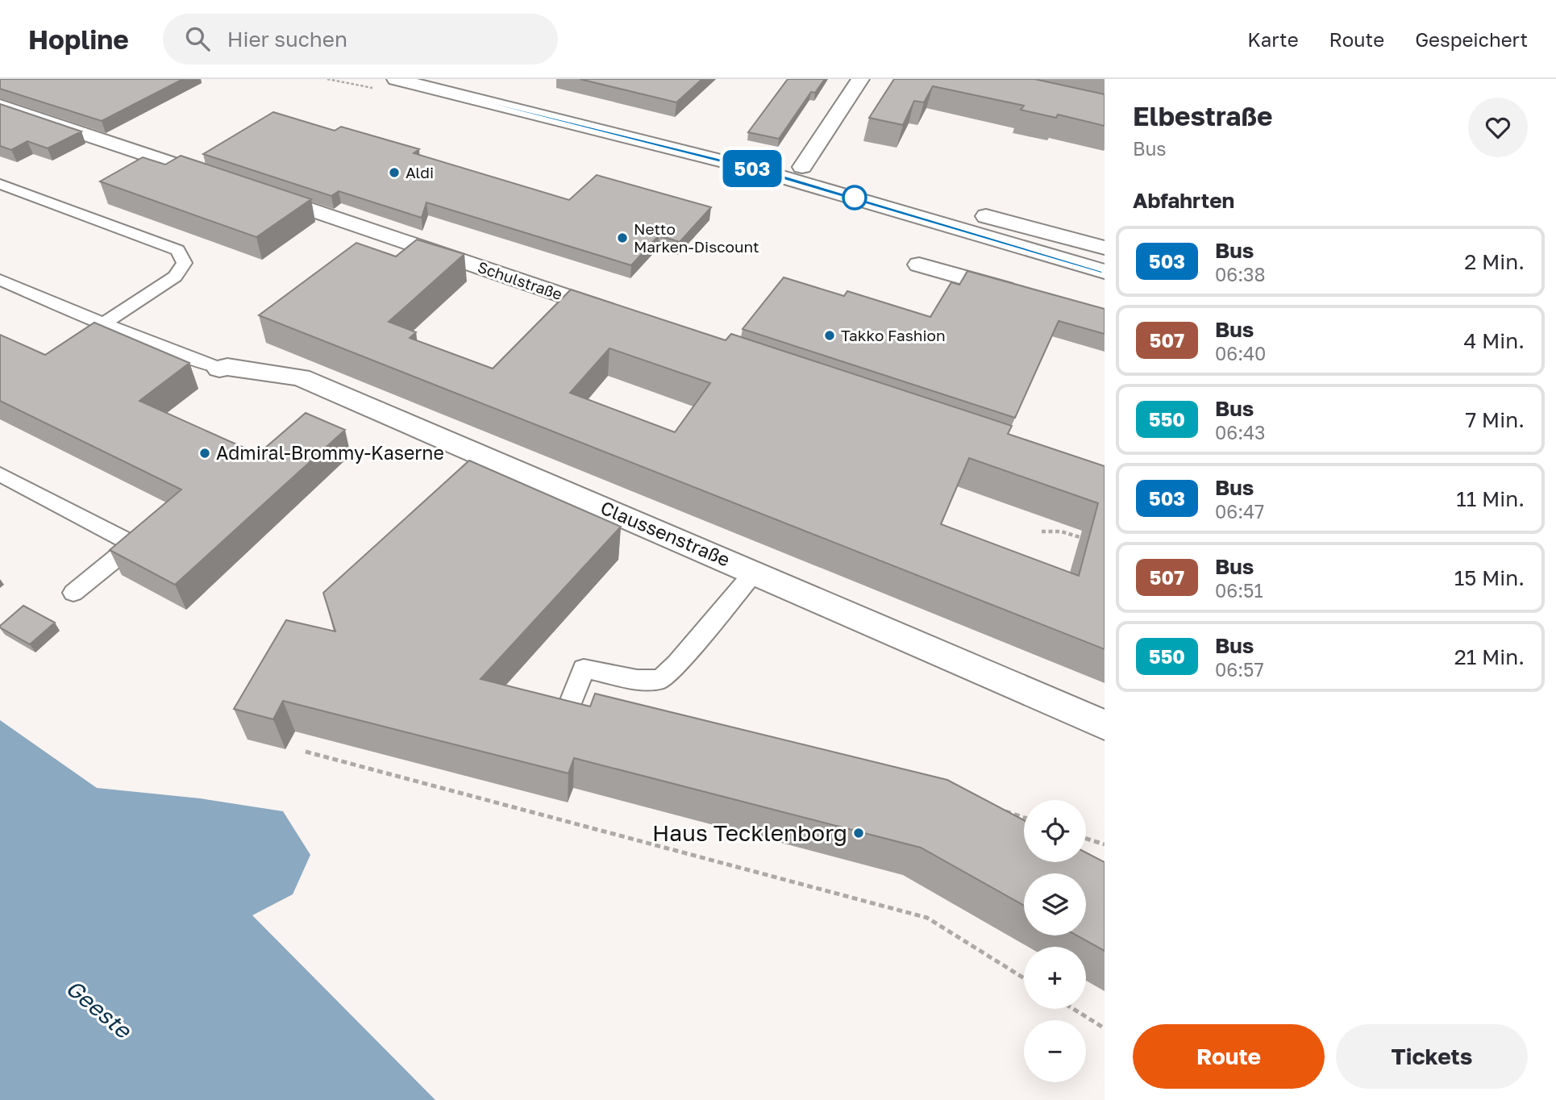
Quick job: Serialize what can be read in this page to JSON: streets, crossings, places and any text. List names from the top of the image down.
{
  "streets": {
    "street": ["Schulstraße", "Claussenstraße"]
  },
  "water": ["Geeste"],
  "places": [
    "Aldi",
    "Netto Marken-Discount",
    "Takko Fashion",
    "Admiral-Brommy-Kaserne",
    "Haus Tecklenborg"
  ],
  "lines": ["bus line 503"],
  "page": {
    "header": "Hopline",
    "search": "Hier suchen",
    "nav": ["Karte", "Route", "Gespeichert"],
    "on_map": "503",
    "heading": [
      ["Elbestraße", "Bus"],
      "Abfahrten"
    ],
    "list": [
      {
        "mark": "503",
        "name": "Bus",
        "note": "06:38",
        "value": "2 Min."
      },
      {
        "mark": "507",
        "name": "Bus",
        "note": "06:40",
        "value": "4 Min."
      },
      {
        "mark": "550",
        "name": "Bus",
        "note": "06:43",
        "value": "7 Min."
      },
      {
        "mark": "503",
        "name": "Bus",
        "note": "06:47",
        "value": "11 Min."
      },
      {
        "mark": "507",
        "name": "Bus",
        "note": "06:51",
        "value": "15 Min."
      },
      {
        "mark": "550",
        "name": "Bus",
        "note": "06:57",
        "value": "21 Min."
      }
    ],
    "map_buttons": ["+", "−"],
    "buttons": ["Route", "Tickets"]
  }
}
